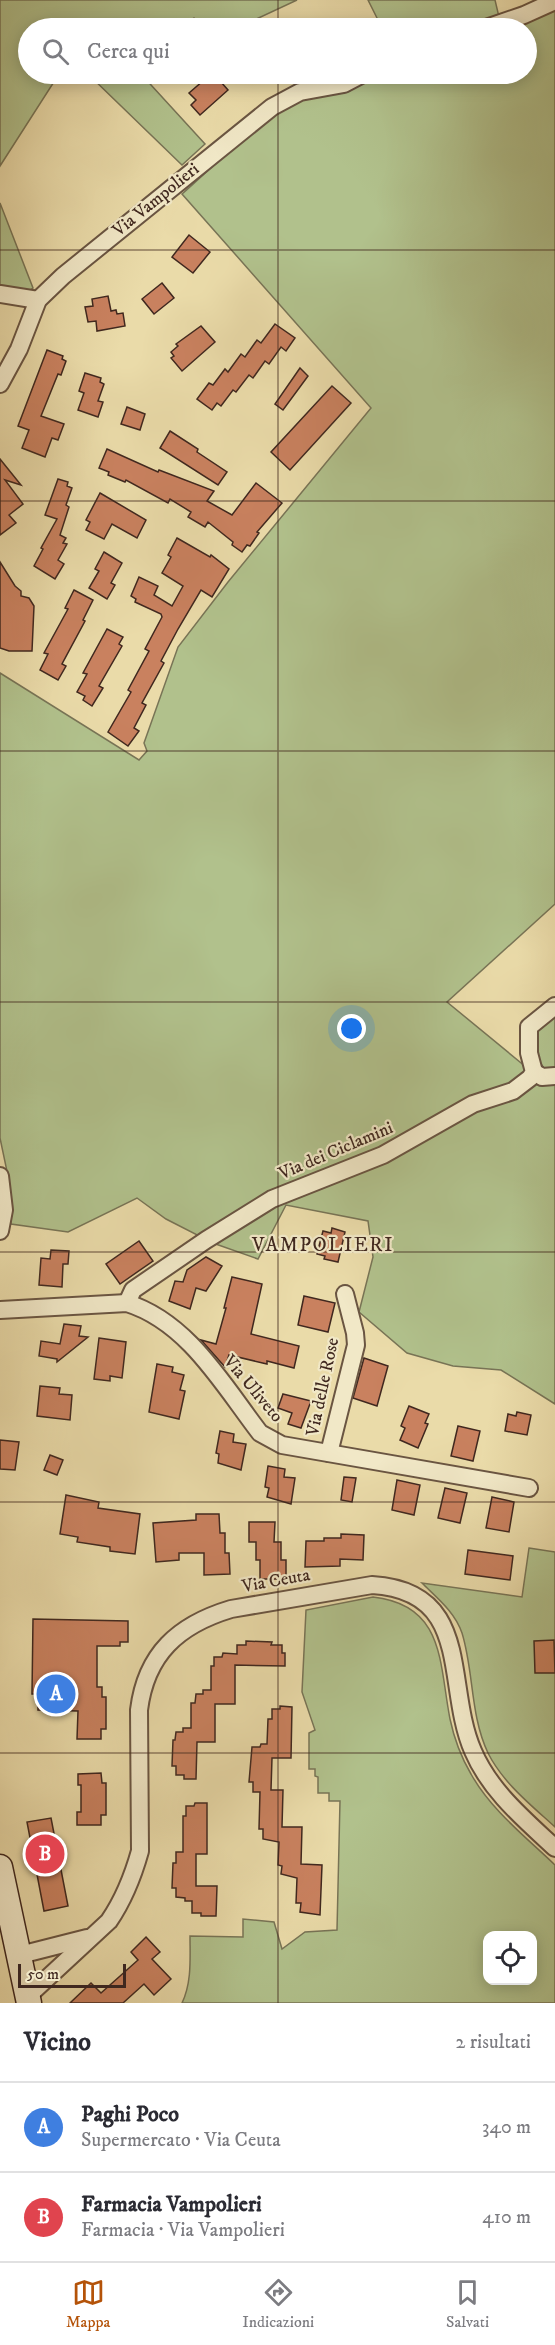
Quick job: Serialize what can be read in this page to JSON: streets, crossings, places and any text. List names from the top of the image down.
{
  "streets": {
    "street": [
      "Via Vampolieri",
      "Via dei Ciclamini",
      "Via delle Rose",
      "Via Uliveto",
      "Via Ceuta"
    ]
  },
  "crossings": [
    ["Via dei Ciclamini", "Via Uliveto"],
    ["Via delle Rose", "Via Uliveto"]
  ],
  "districts": ["VAMPOLIERI"],
  "scale_bar": "50 m",
  "page": {
    "search": "Cerca qui",
    "pins": ["A", "B"],
    "scale": "50 m",
    "heading": ["Vicino", "2 risultati"],
    "list": [
      {
        "mark": "A",
        "name": "Paghi Poco",
        "note": "Supermercato · Via Ceuta",
        "value": "340 m"
      },
      {
        "mark": "B",
        "name": "Farmacia Vampolieri",
        "note": "Farmacia · Via Vampolieri",
        "value": "410 m"
      }
    ],
    "nav": ["Mappa", "Indicazioni", "Salvati"]
  }
}
